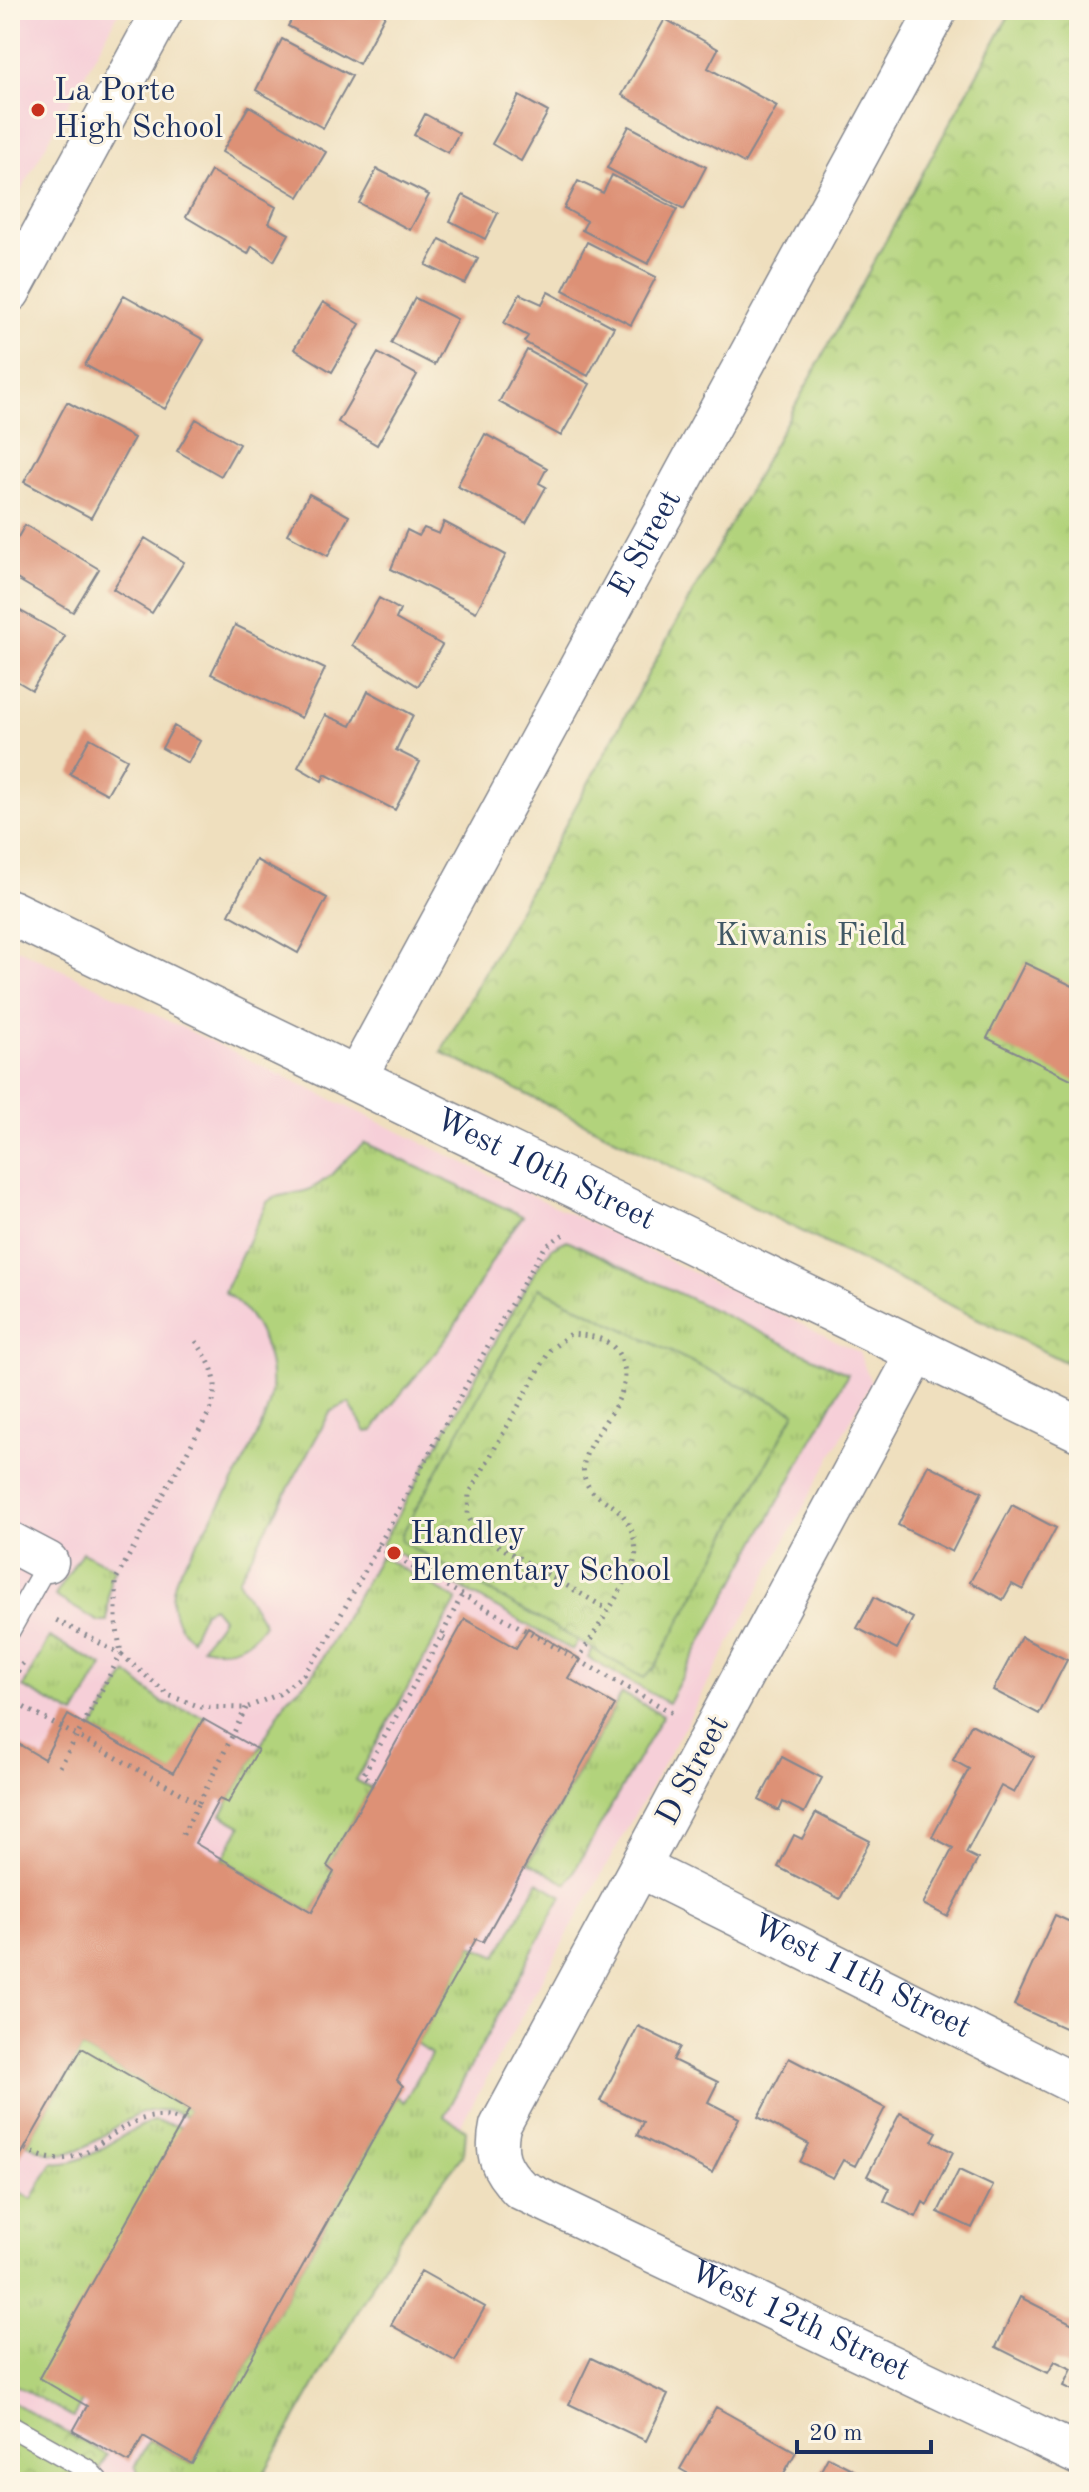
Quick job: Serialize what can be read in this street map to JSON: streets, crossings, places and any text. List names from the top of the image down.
{
  "streets": {
    "street": [
      "E Street",
      "West 10th Street",
      "D Street",
      "West 11th Street",
      "West 12th Street"
    ]
  },
  "crossings": [
    ["E Street", "West 10th Street"],
    ["West 10th Street", "D Street"],
    ["D Street", "West 11th Street"],
    ["D Street", "West 12th Street"]
  ],
  "parks": ["Kiwanis Field"],
  "places": ["La Porte High School", "Handley Elementary School"],
  "scale_bar": "20 m"
}
